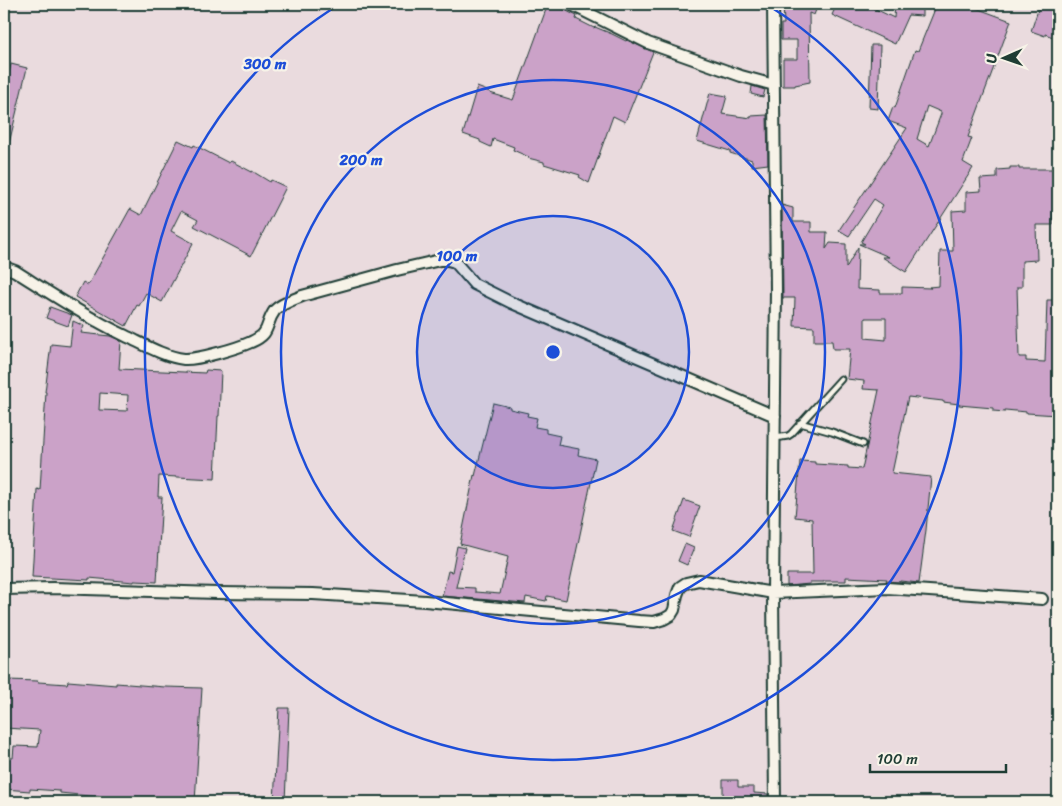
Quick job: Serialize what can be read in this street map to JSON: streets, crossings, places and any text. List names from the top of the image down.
{
  "scale_bar": "100 m",
  "north": "left",
  "rings": ["300 m", "200 m", "100 m"]
}
